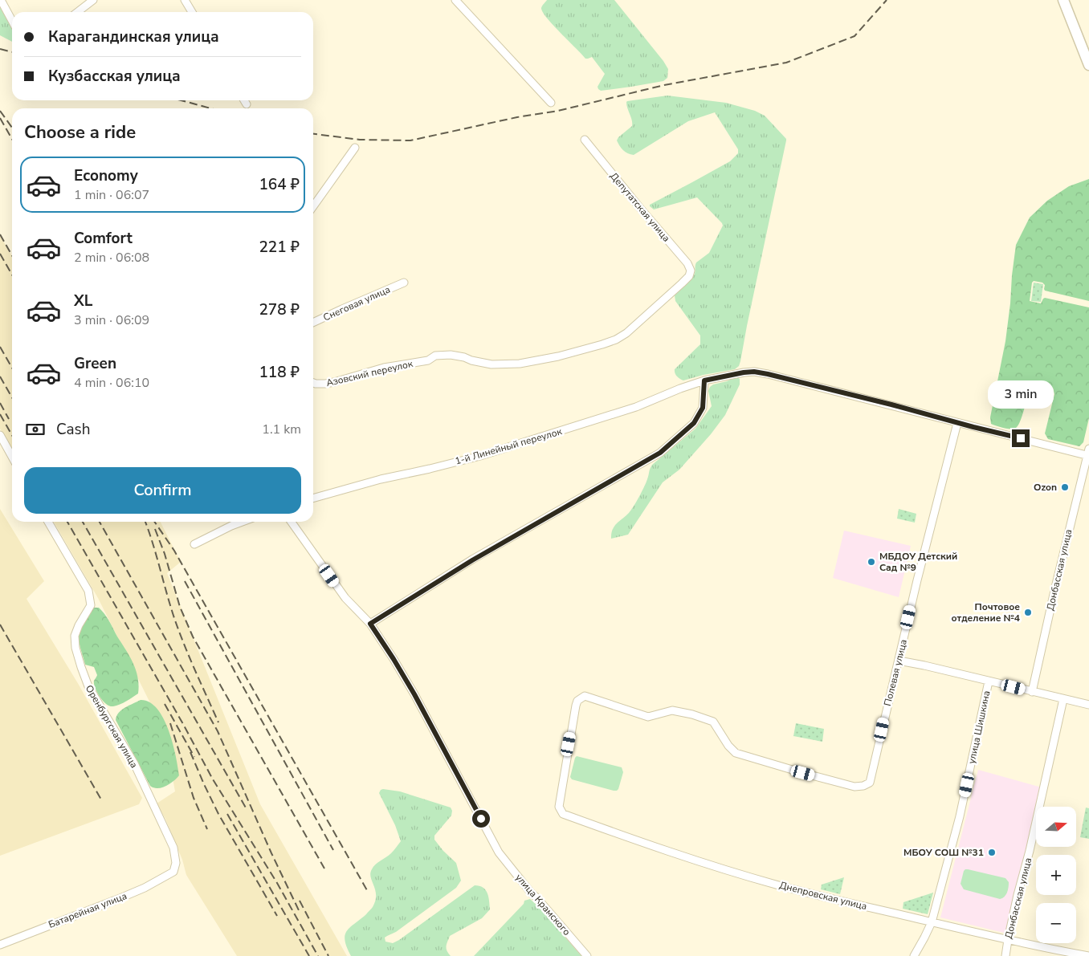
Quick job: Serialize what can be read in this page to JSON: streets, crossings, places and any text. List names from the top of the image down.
{
  "streets": {
    "street": [
      "Депутатская улица",
      "Снеговая улица",
      "Азовский переулок",
      "1-й Линейный переулок",
      "Донбасская улица",
      "Полевая улица",
      "Оренбургская улица",
      "улица Шишкина",
      "Днепровская улица",
      "улица Крамского",
      "Батарейная улица"
    ]
  },
  "crossings": [
    ["Депутатская улица", "Азовский переулок"],
    ["1-й Линейный переулок", "Донбасская улица"],
    ["1-й Линейный переулок", "Полевая улица"],
    ["Донбасская улица", "Днепровская улица"],
    ["Полевая улица", "Днепровская улица"],
    ["Оренбургская улица", "Батарейная улица"],
    ["улица Шишкина", "Днепровская улица"]
  ],
  "places": [
    "Ozon",
    "МБДОУ Детский Сад №9",
    "Почтовое отделение №4",
    "МБОУ СОШ №31"
  ],
  "north": "right",
  "page": {
    "banner": ["Карагандинская улица", "Кузбасская улица"],
    "heading": "Choose a ride",
    "list": [
      {
        "name": "Economy",
        "note": "1 min · 06:07",
        "value": "164 ₽"
      },
      {
        "name": "Comfort",
        "note": "2 min · 06:08",
        "value": "221 ₽"
      },
      {
        "name": "XL",
        "note": "3 min · 06:09",
        "value": "278 ₽"
      },
      {
        "name": "Green",
        "note": "4 min · 06:10",
        "value": "118 ₽"
      }
    ],
    "bubble": "3 min",
    "pay": ["Cash", "1.1 km"],
    "buttons": "Confirm",
    "map_buttons": ["+", "−"]
  }
}
